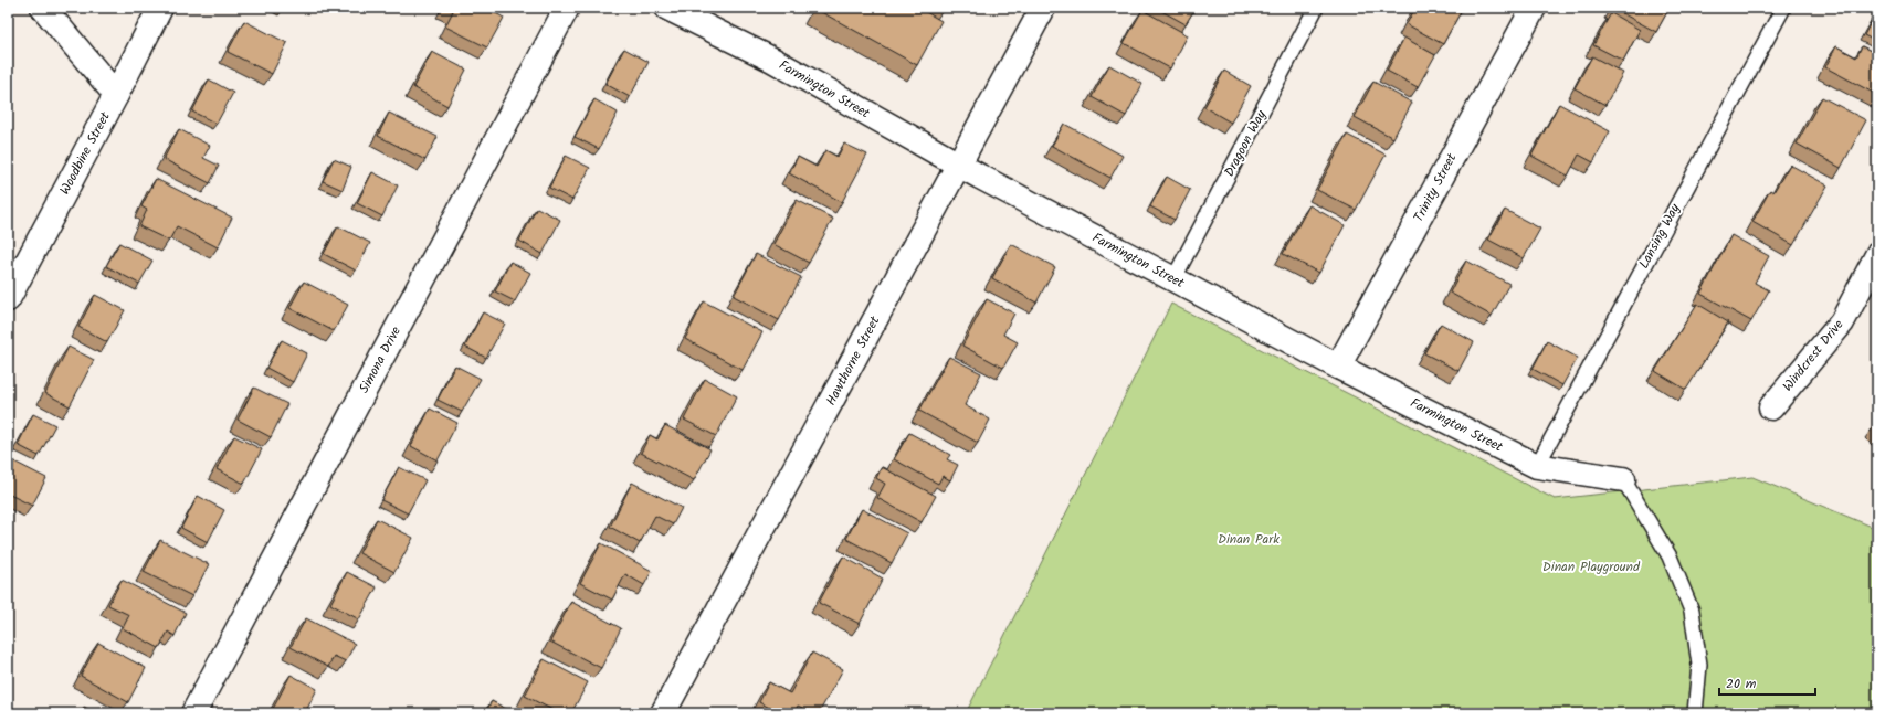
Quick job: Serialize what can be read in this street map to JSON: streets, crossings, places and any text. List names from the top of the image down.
{
  "streets": {
    "street": [
      "Farmington Street",
      "Woodbine Street",
      "Trinity Street",
      "Windcrest Drive",
      "Simona Drive",
      "Hawthorne Street"
    ],
    "lane": ["Dragoon Way", "Lansing Way"]
  },
  "crossings": [
    ["Farmington Street", "Dragoon Way"],
    ["Farmington Street", "Trinity Street"],
    ["Farmington Street", "Lansing Way"],
    ["Farmington Street", "Hawthorne Street"]
  ],
  "parks": ["Dinan Park", "Dinan Playground"],
  "scale_bar": "20 m"
}
